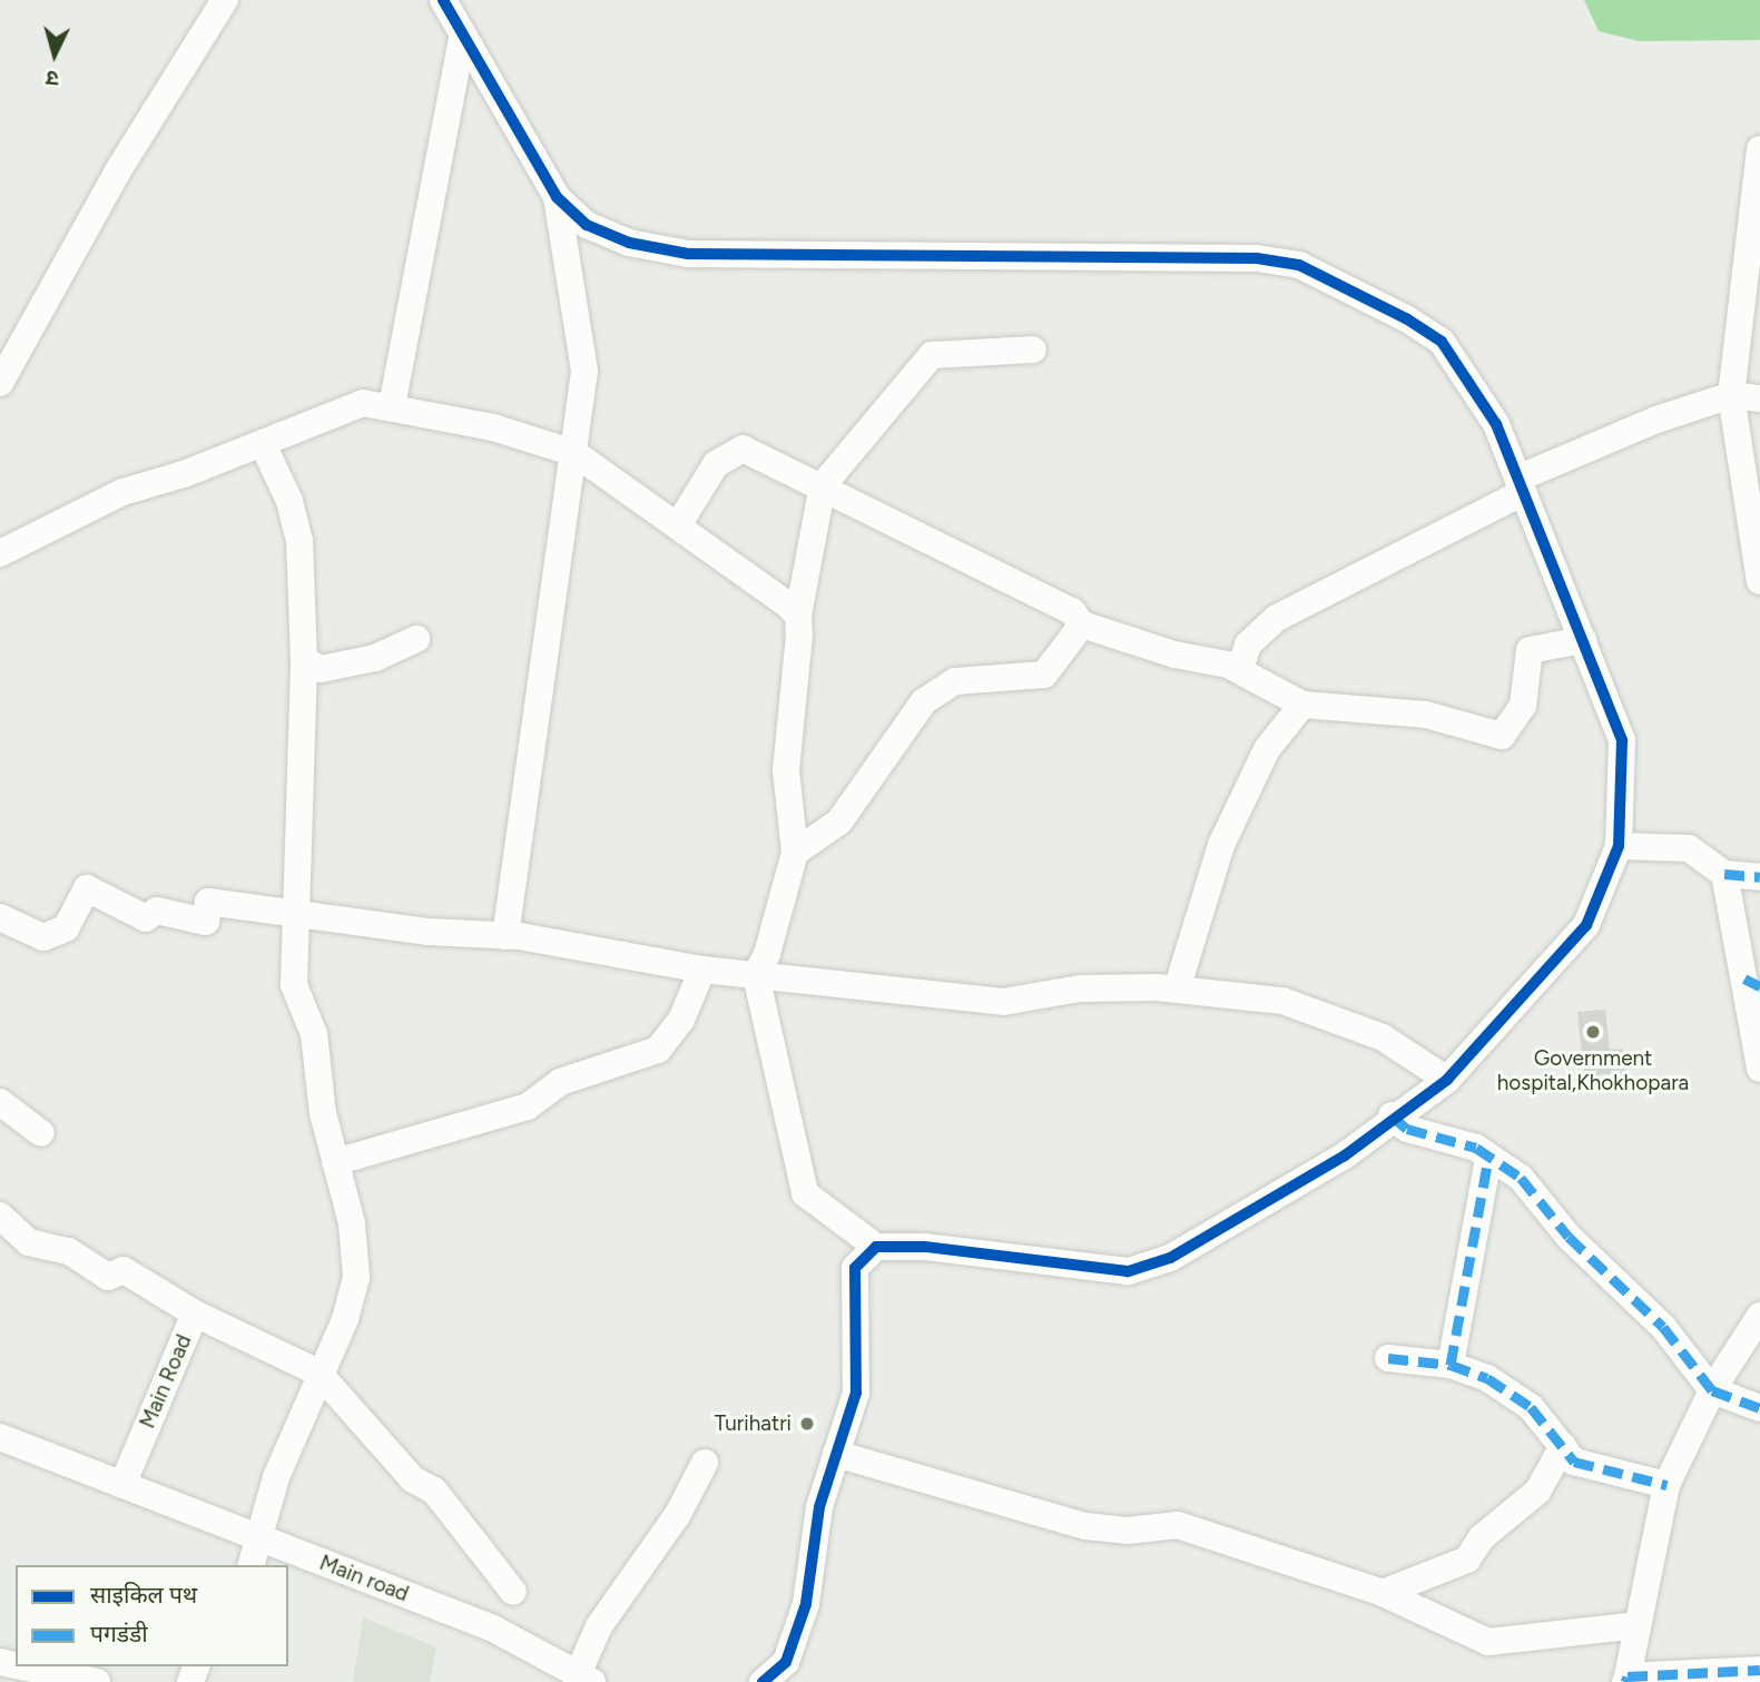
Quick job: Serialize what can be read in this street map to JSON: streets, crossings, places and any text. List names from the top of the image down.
{
  "streets": {
    "street": ["Main Road", "Main road"]
  },
  "crossings": [
    ["Main Road", "Main road"]
  ],
  "places": ["Government hospital,Khokhopara", "Turihatri"],
  "legend": ["साइकिल पथ", "पगडंडी"],
  "north": "bottom"
}
